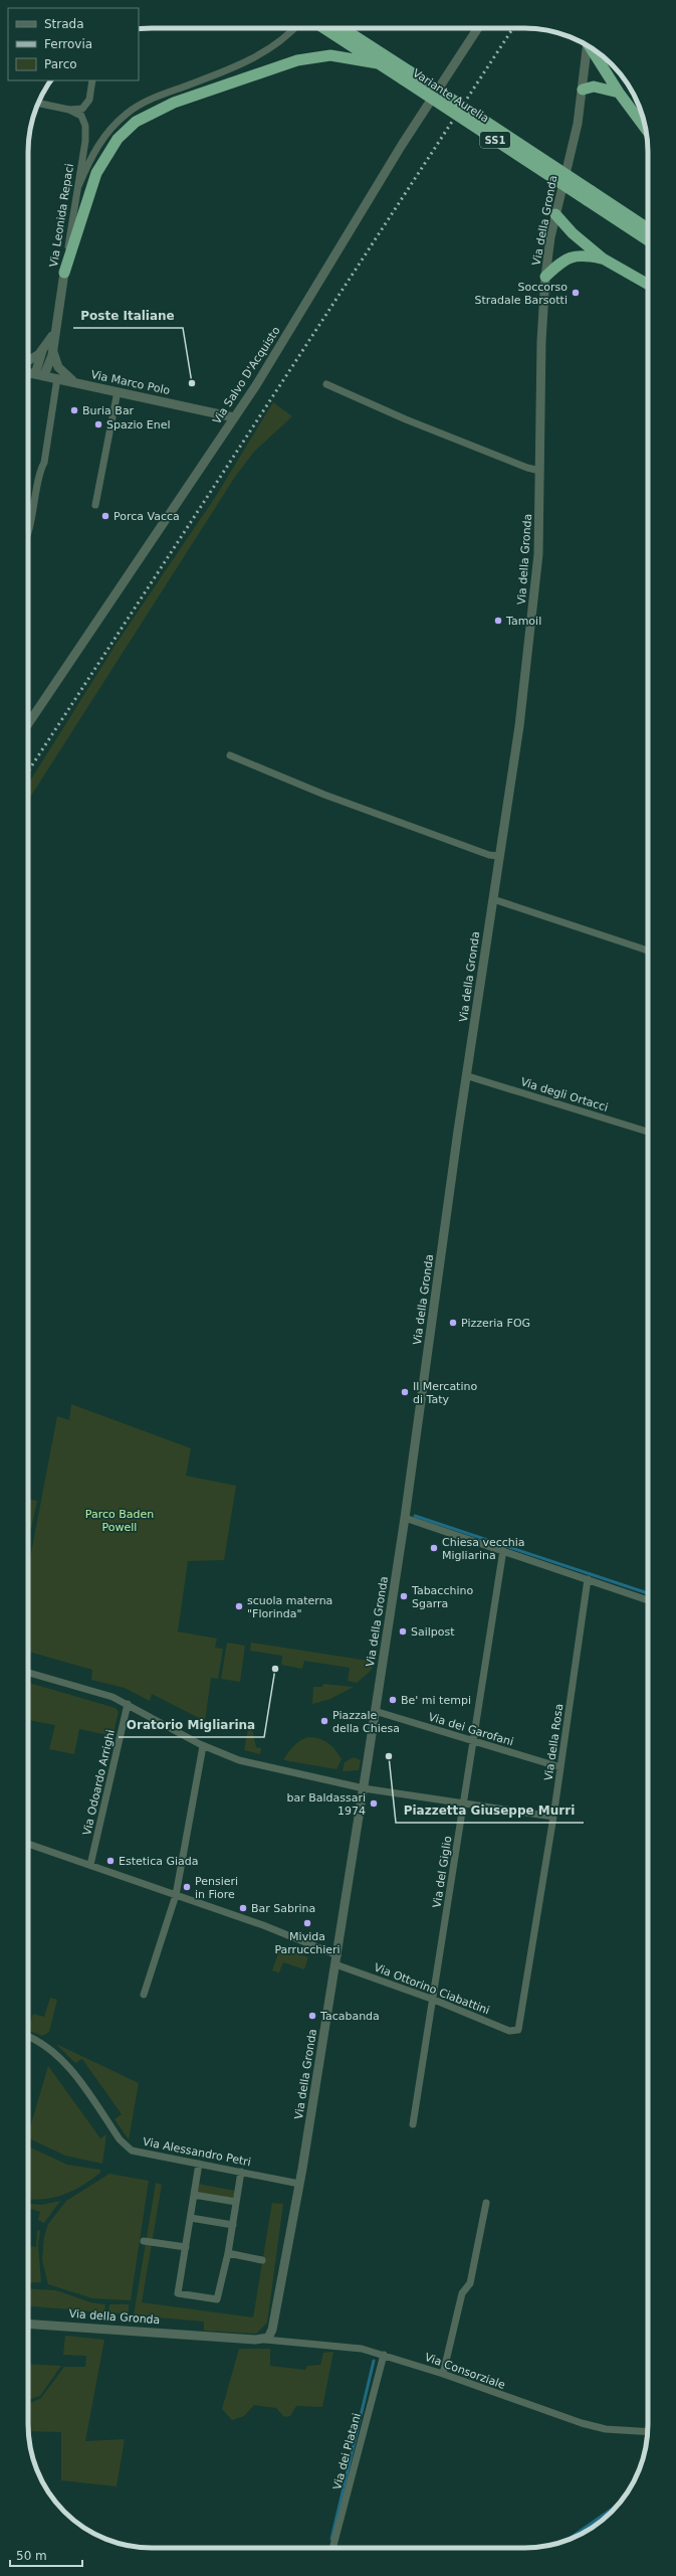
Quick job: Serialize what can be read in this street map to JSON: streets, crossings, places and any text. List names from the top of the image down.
{
  "streets": {
    "highway": ["Variante Aurelia", "SS1"],
    "street": [
      "Via Leonida Repaci",
      "Via della Gronda",
      "Via Salvo D'Acquisto",
      "Via Marco Polo",
      "Via degli Ortacci",
      "Via dei Garofani",
      "Via della Rosa",
      "Via Odoardo Arrighi",
      "Via del Giglio",
      "Via Ottorino Ciabattini",
      "Via Alessandro Petri",
      "Via Consorziale",
      "Via dei Platani"
    ]
  },
  "crossings": [
    ["Via Leonida Repaci", "Via Marco Polo"],
    ["Via della Gronda", "Via degli Ortacci"],
    ["Via della Gronda", "Via dei Garofani"],
    ["Via della Gronda", "Via Ottorino Ciabattini"],
    ["Via della Gronda", "Via Alessandro Petri"],
    ["Via della Gronda", "Via Consorziale"],
    ["Via Salvo D'Acquisto", "Via Marco Polo"],
    ["Via dei Garofani", "Via della Rosa"],
    ["Via dei Garofani", "Via del Giglio"],
    ["Via della Rosa", "Via Ottorino Ciabattini"],
    ["Via Odoardo Arrighi", "Via Ottorino Ciabattini"],
    ["Via del Giglio", "Via Ottorino Ciabattini"],
    ["Via Consorziale", "Via dei Platani"]
  ],
  "parks": ["Parco Baden Powell"],
  "places": [
    "Soccorso Stradale Barsotti",
    "Poste Italiane",
    "Buria Bar",
    "Spazio Enel",
    "Porca Vacca",
    "Tamoil",
    "Pizzeria FOG",
    "Il Mercatino di Taty",
    "Chiesa vecchia Migliarina",
    "Tabacchino Sgarra",
    "scuola materna \"Florinda\"",
    "Sailpost",
    "Oratorio Migliarina",
    "Be' mi tempi",
    "Piazzale della Chiesa",
    "Piazzetta Giuseppe Murri",
    "bar Baldassari 1974",
    "Estetica Giada",
    "Pensieri in Fiore",
    "Bar Sabrina",
    "Mivida Parrucchieri",
    "Tacabanda"
  ],
  "legend": ["Strada", "Ferrovia", "Parco"],
  "scale_bar": "50 m"
}
